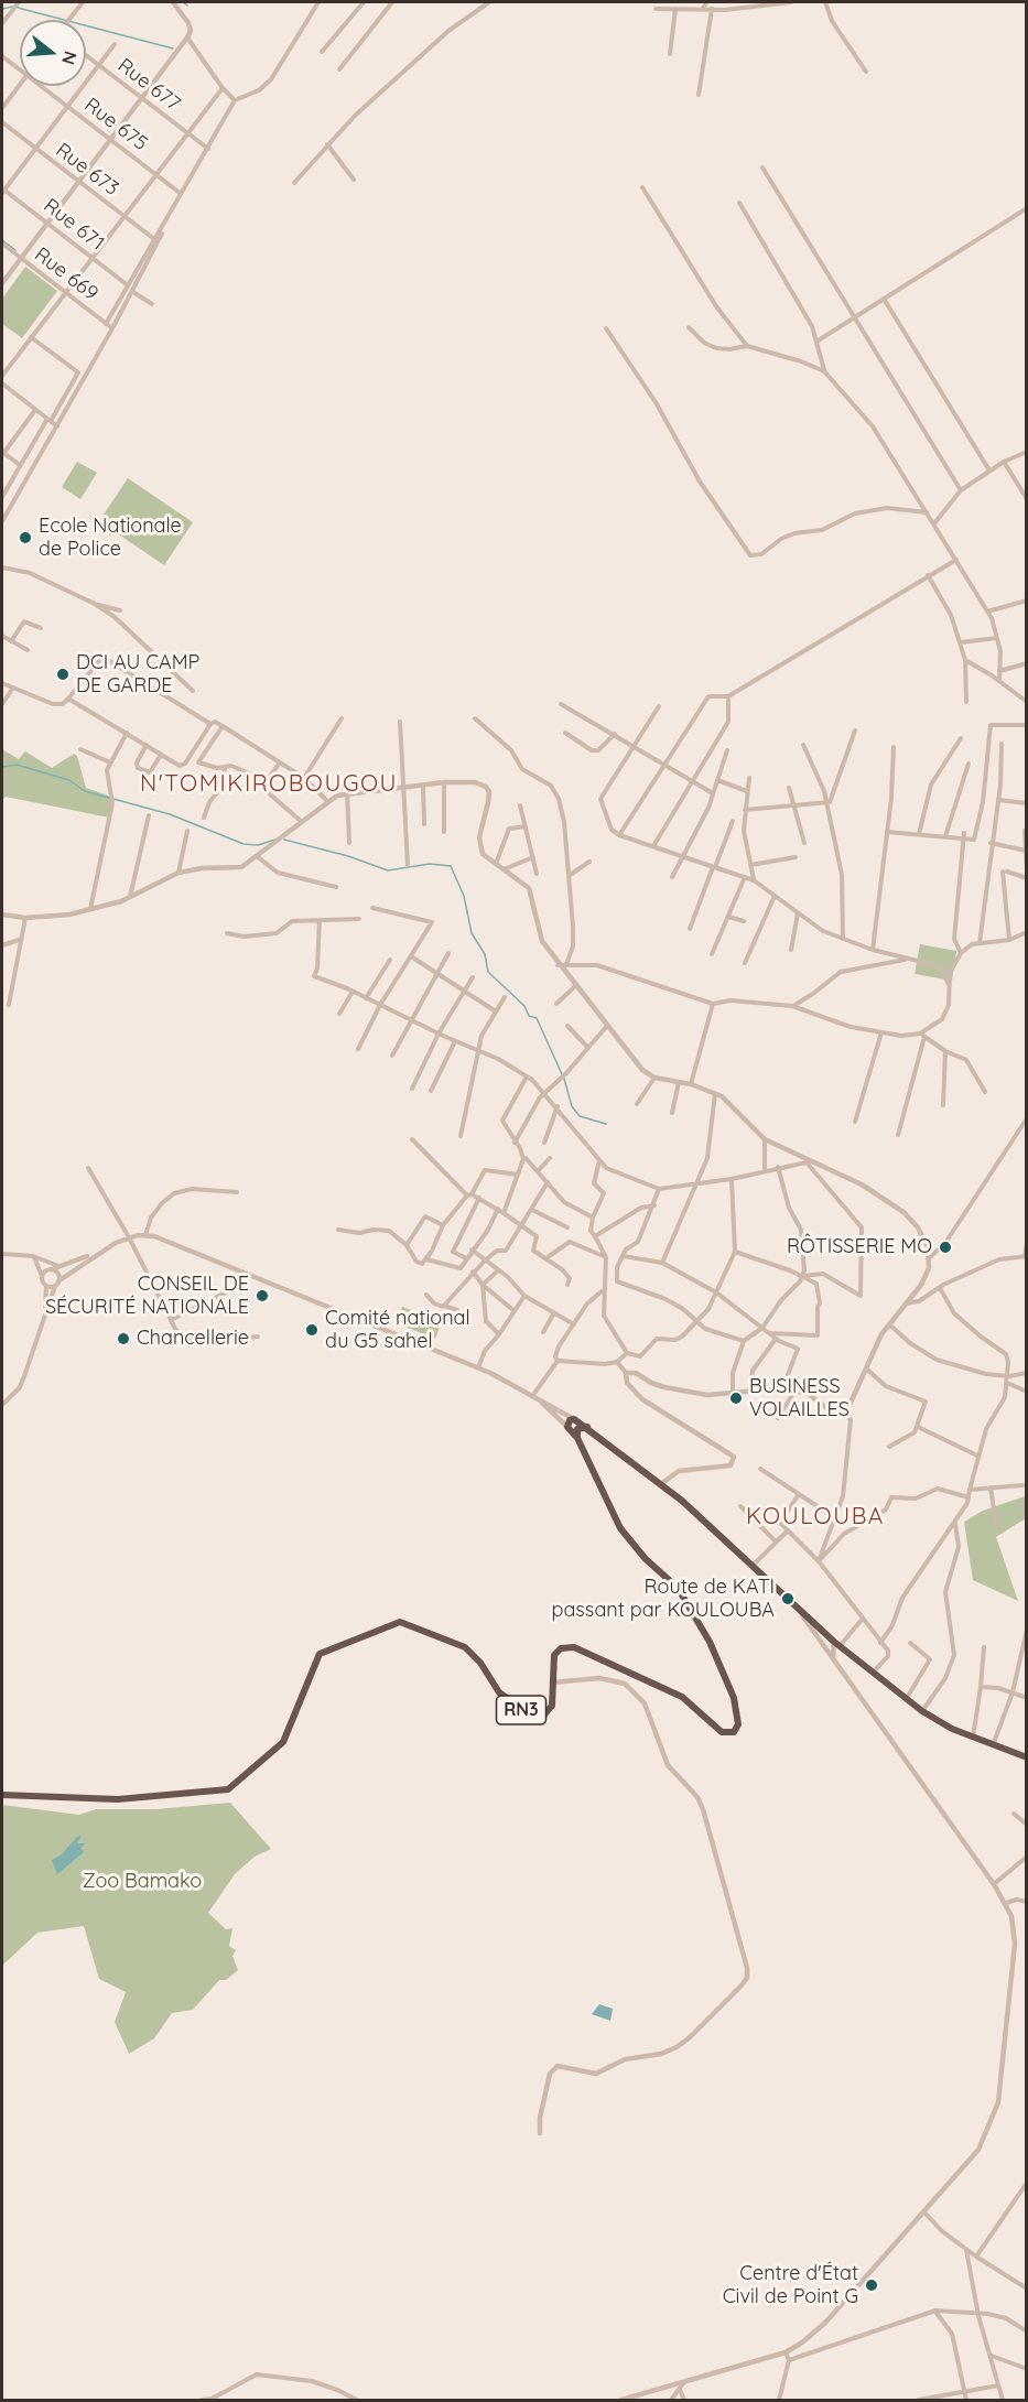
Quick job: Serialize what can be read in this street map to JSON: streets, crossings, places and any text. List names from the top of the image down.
{
  "streets": {
    "highway": ["RN3"],
    "street": [
      "Rue 677",
      "Rue 675",
      "Rue 673",
      "Rue 671",
      "Rue 669"
    ]
  },
  "districts": ["N'TOMIKIROBOUGOU", "KOULOUBA"],
  "parks": ["Zoo Bamako"],
  "places": [
    "Ecole Nationale de Police",
    "DCI AU CAMP DE GARDE",
    "RÔTISSERIE MO",
    "CONSEIL DE SÉCURITÉ NATIONALE",
    "Comité national du G5 sahel",
    "Chancellerie",
    "BUSINESS VOLAILLES",
    "Route de KATI passant par KOULOUBA",
    "Centre d'État Civil de Point G"
  ],
  "north": "right"
}
